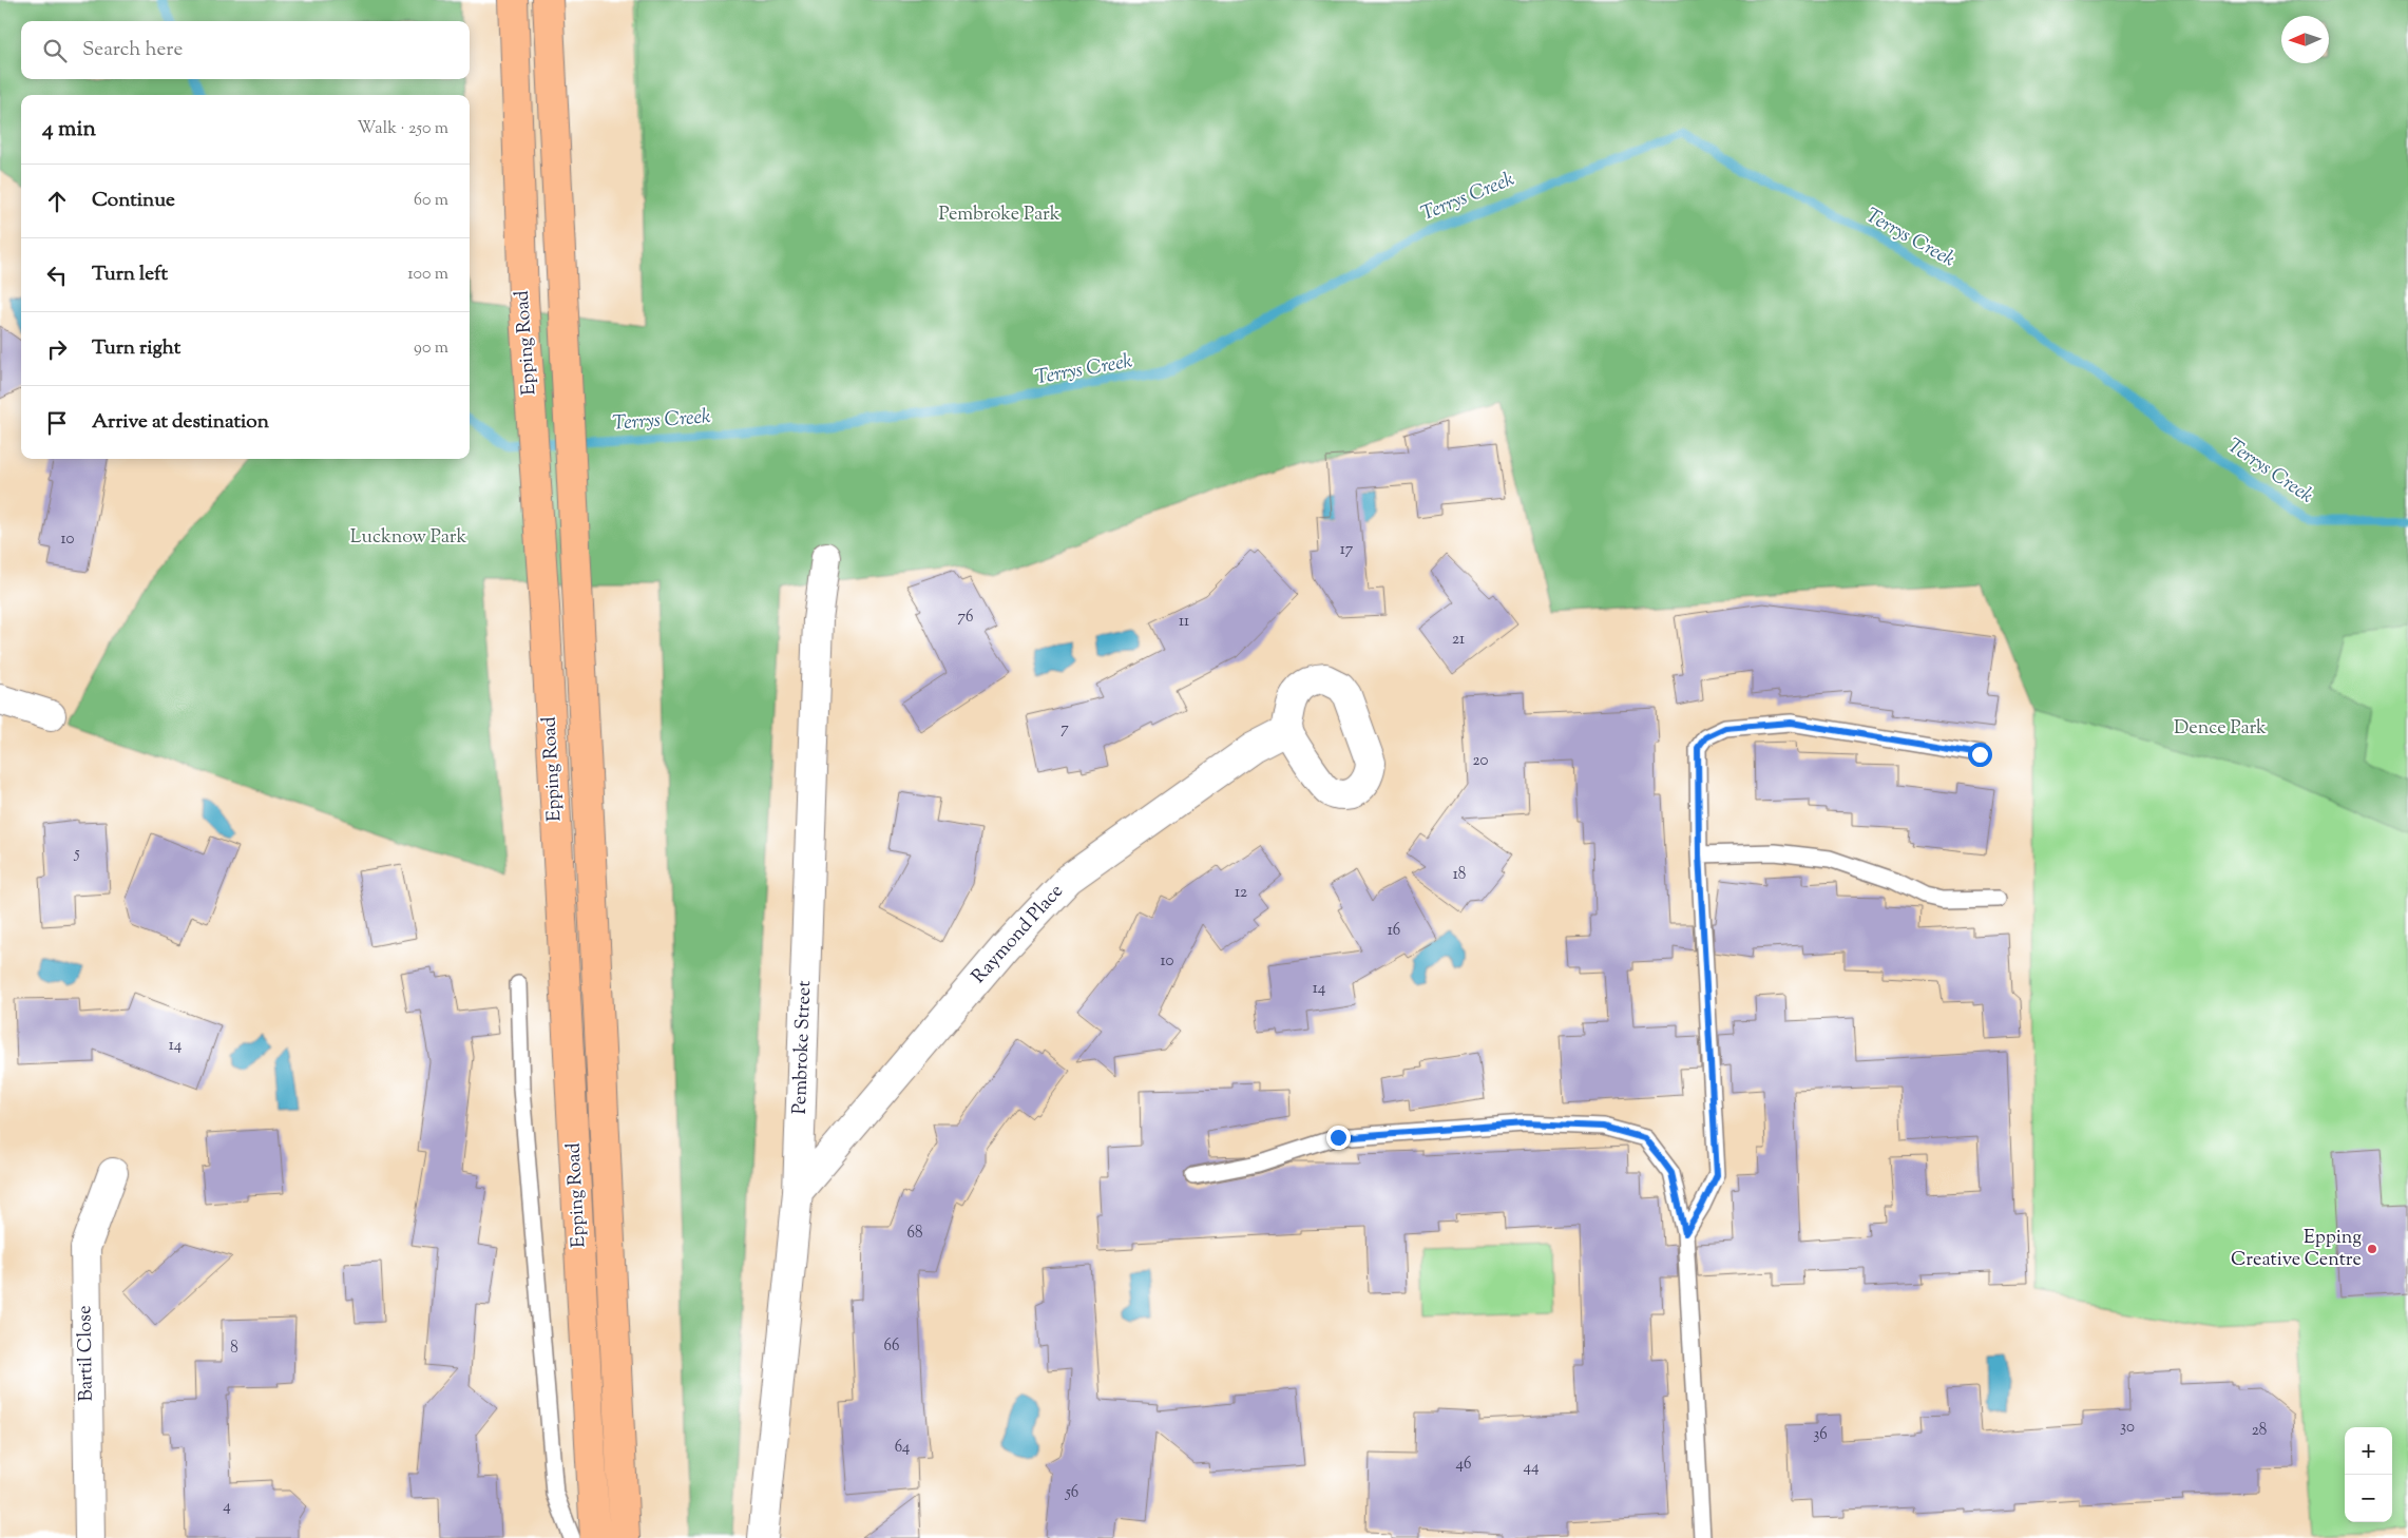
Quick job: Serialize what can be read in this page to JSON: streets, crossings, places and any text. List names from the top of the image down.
{
  "streets": {
    "main road": ["Epping Road"],
    "street": ["Raymond Place", "Pembroke Street", "Bartil Close"]
  },
  "crossings": [
    ["Raymond Place", "Pembroke Street"]
  ],
  "water": ["Terrys Creek"],
  "parks": ["Pembroke Park", "Lucknow Park", "Dence Park"],
  "places": ["Epping Creative Centre"],
  "house_numbers": [
    "10",
    "17",
    "76",
    "11",
    "21",
    "7",
    "20",
    "5",
    "18",
    "12",
    "16",
    "10",
    "14",
    "14",
    "68",
    "66",
    "8",
    "30",
    "28",
    "36",
    "64",
    "46",
    "44",
    "56",
    "4"
  ],
  "north": "left",
  "page": {
    "search": "Search here",
    "heading": ["4 min", "Walk · 250 m"],
    "list": [
      ["Continue", "60 m"],
      ["Turn left", "100 m"],
      ["Turn right", "90 m"],
      "Arrive at destination"
    ],
    "map_buttons": ["+", "−"]
  }
}
